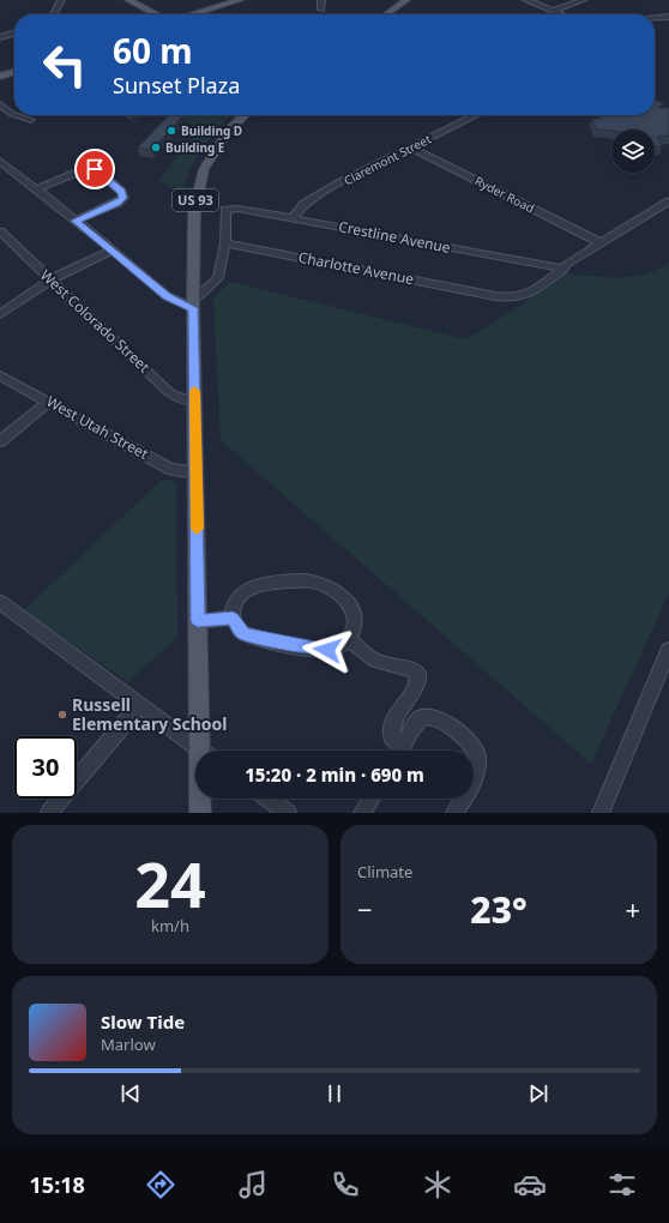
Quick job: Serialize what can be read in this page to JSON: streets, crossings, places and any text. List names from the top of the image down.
{
  "streets": {
    "main road": ["US 93"],
    "street": [
      "Claremont Street",
      "Ryder Road",
      "Crestline Avenue",
      "Charlotte Avenue",
      "West Colorado Street",
      "West Utah Street"
    ]
  },
  "crossings": [
    ["Claremont Street", "Ryder Road"],
    ["Claremont Street", "Crestline Avenue"],
    ["Ryder Road", "Charlotte Avenue"],
    ["US 93", "West Colorado Street"],
    ["US 93", "West Utah Street"],
    ["Crestline Avenue", "Charlotte Avenue"]
  ],
  "places": ["Building D", "Building E", "Russell Elementary School"],
  "page": {
    "turn": ["60 m", "Sunset Plaza"],
    "limit": "30",
    "trip": "15:20 · 2 min · 690 m",
    "tile": [
      ["24", "km/h"],
      "Climate"
    ],
    "heat": ["−", "23°", "+"],
    "song": ["Slow Tide", "Marlow"],
    "tabs": "15:18"
  }
}
